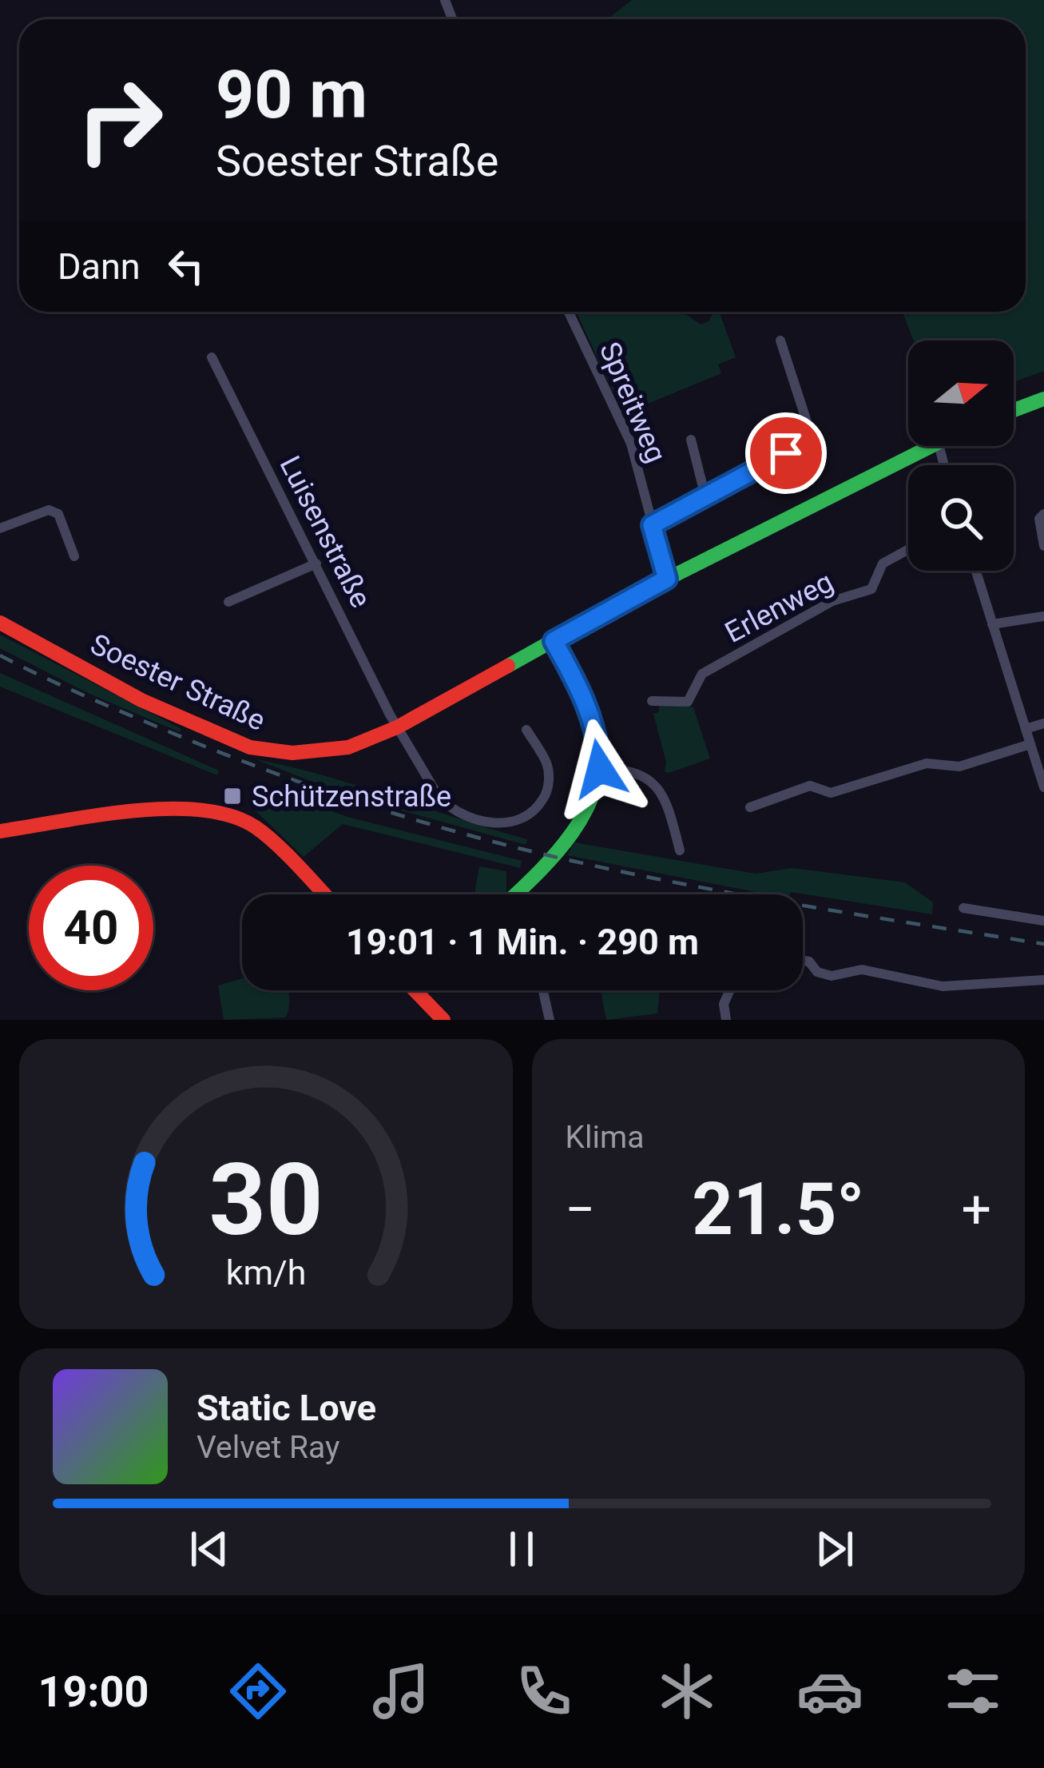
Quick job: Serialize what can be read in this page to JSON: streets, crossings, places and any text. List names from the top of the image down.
{
  "streets": {
    "street": [
      "Spreitweg",
      "Luisenstraße",
      "Erlenweg",
      "Soester Straße"
    ]
  },
  "crossings": [
    ["Spreitweg", "Soester Straße"],
    ["Luisenstraße", "Soester Straße"]
  ],
  "places": {
    "transit": ["Schützenstraße"]
  },
  "north": "right",
  "page": {
    "turn": ["90 m", "Soester Straße"],
    "then": "Dann",
    "limit": "40",
    "trip": "19:01 · 1 Min. · 290 m",
    "tile": "Klima",
    "heat": ["−", "21.5°", "+"],
    "song": ["Static Love", "Velvet Ray"],
    "tabs": "19:00",
    "gauge": ["30", "km/h"]
  }
}
